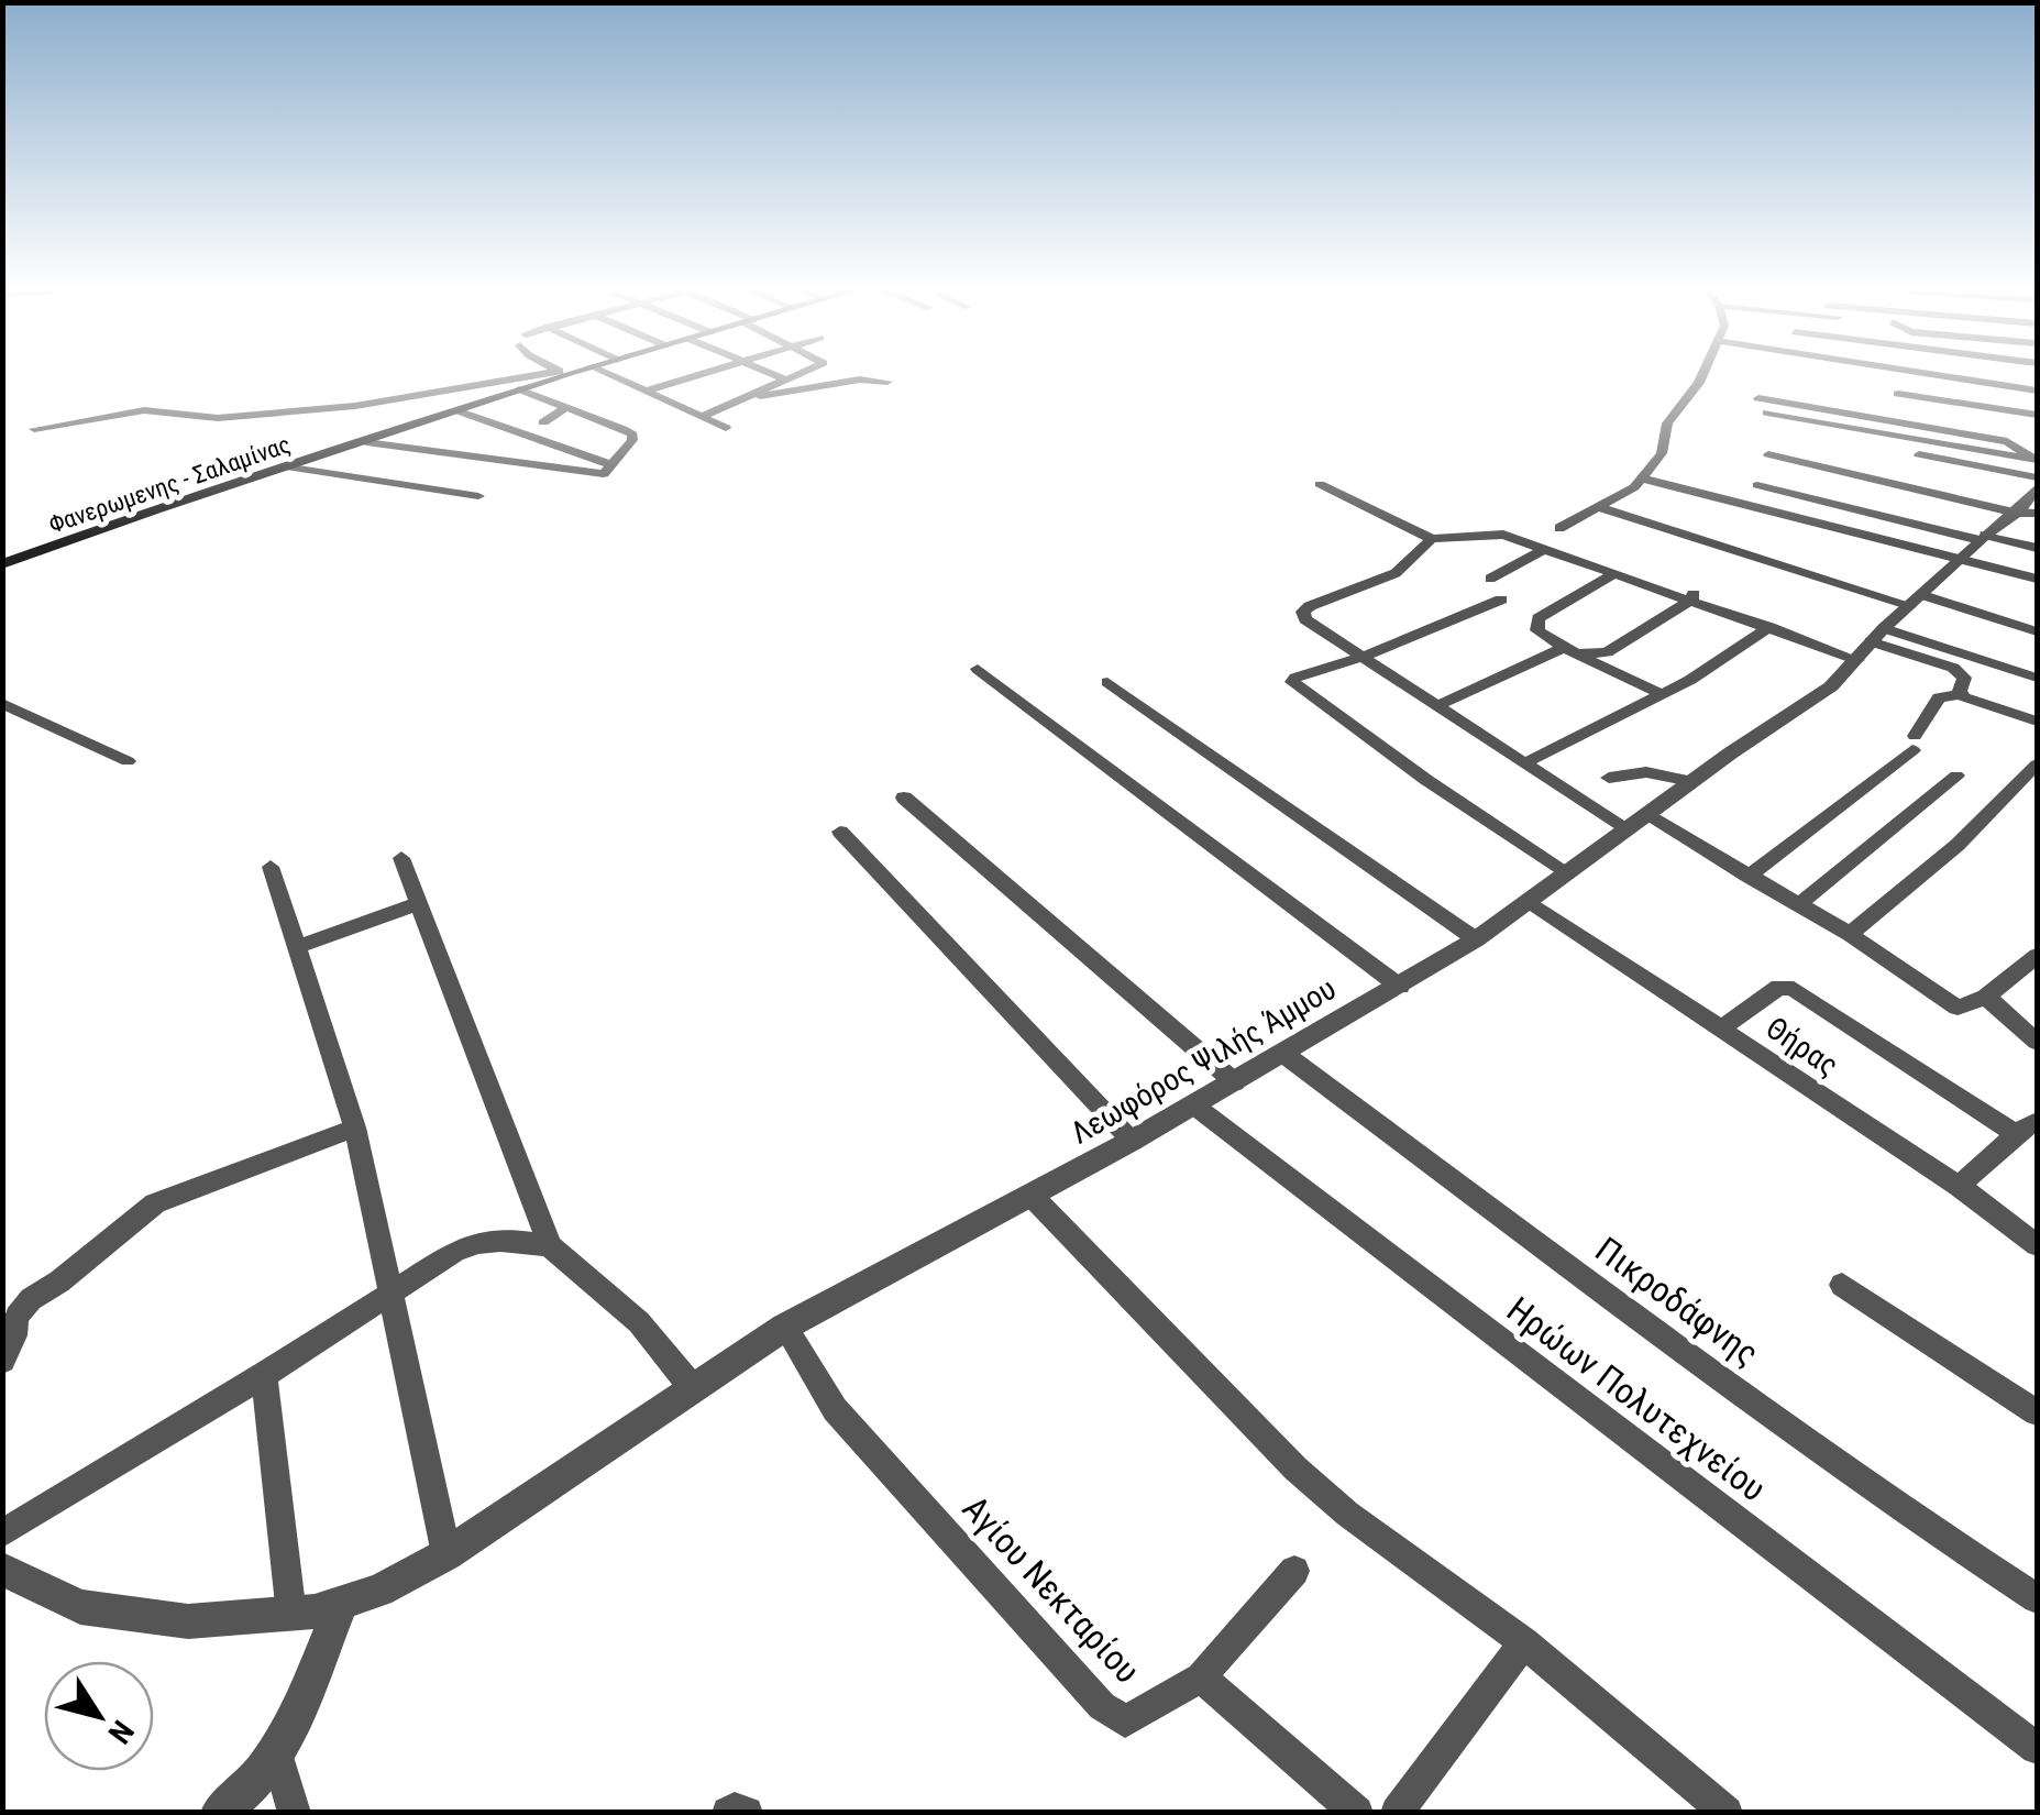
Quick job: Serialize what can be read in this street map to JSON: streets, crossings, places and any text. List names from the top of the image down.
{
  "streets": {
    "main road": ["Φανερωμενης - Σαλαμίνας"],
    "street": [
      "Θήρας",
      "Λεωφόρος Ψιλής Άμμου",
      "Πικροδάφνης",
      "Ηρώων Πολυτεχνείου",
      "Αγίου Νεκταρίου"
    ]
  },
  "crossings": [
    ["Θήρας", "Λεωφόρος Ψιλής Άμμου"],
    ["Λεωφόρος Ψιλής Άμμου", "Πικροδάφνης"],
    ["Λεωφόρος Ψιλής Άμμου", "Ηρώων Πολυτεχνείου"],
    ["Λεωφόρος Ψιλής Άμμου", "Αγίου Νεκταρίου"]
  ],
  "north": "bottom right"
}
